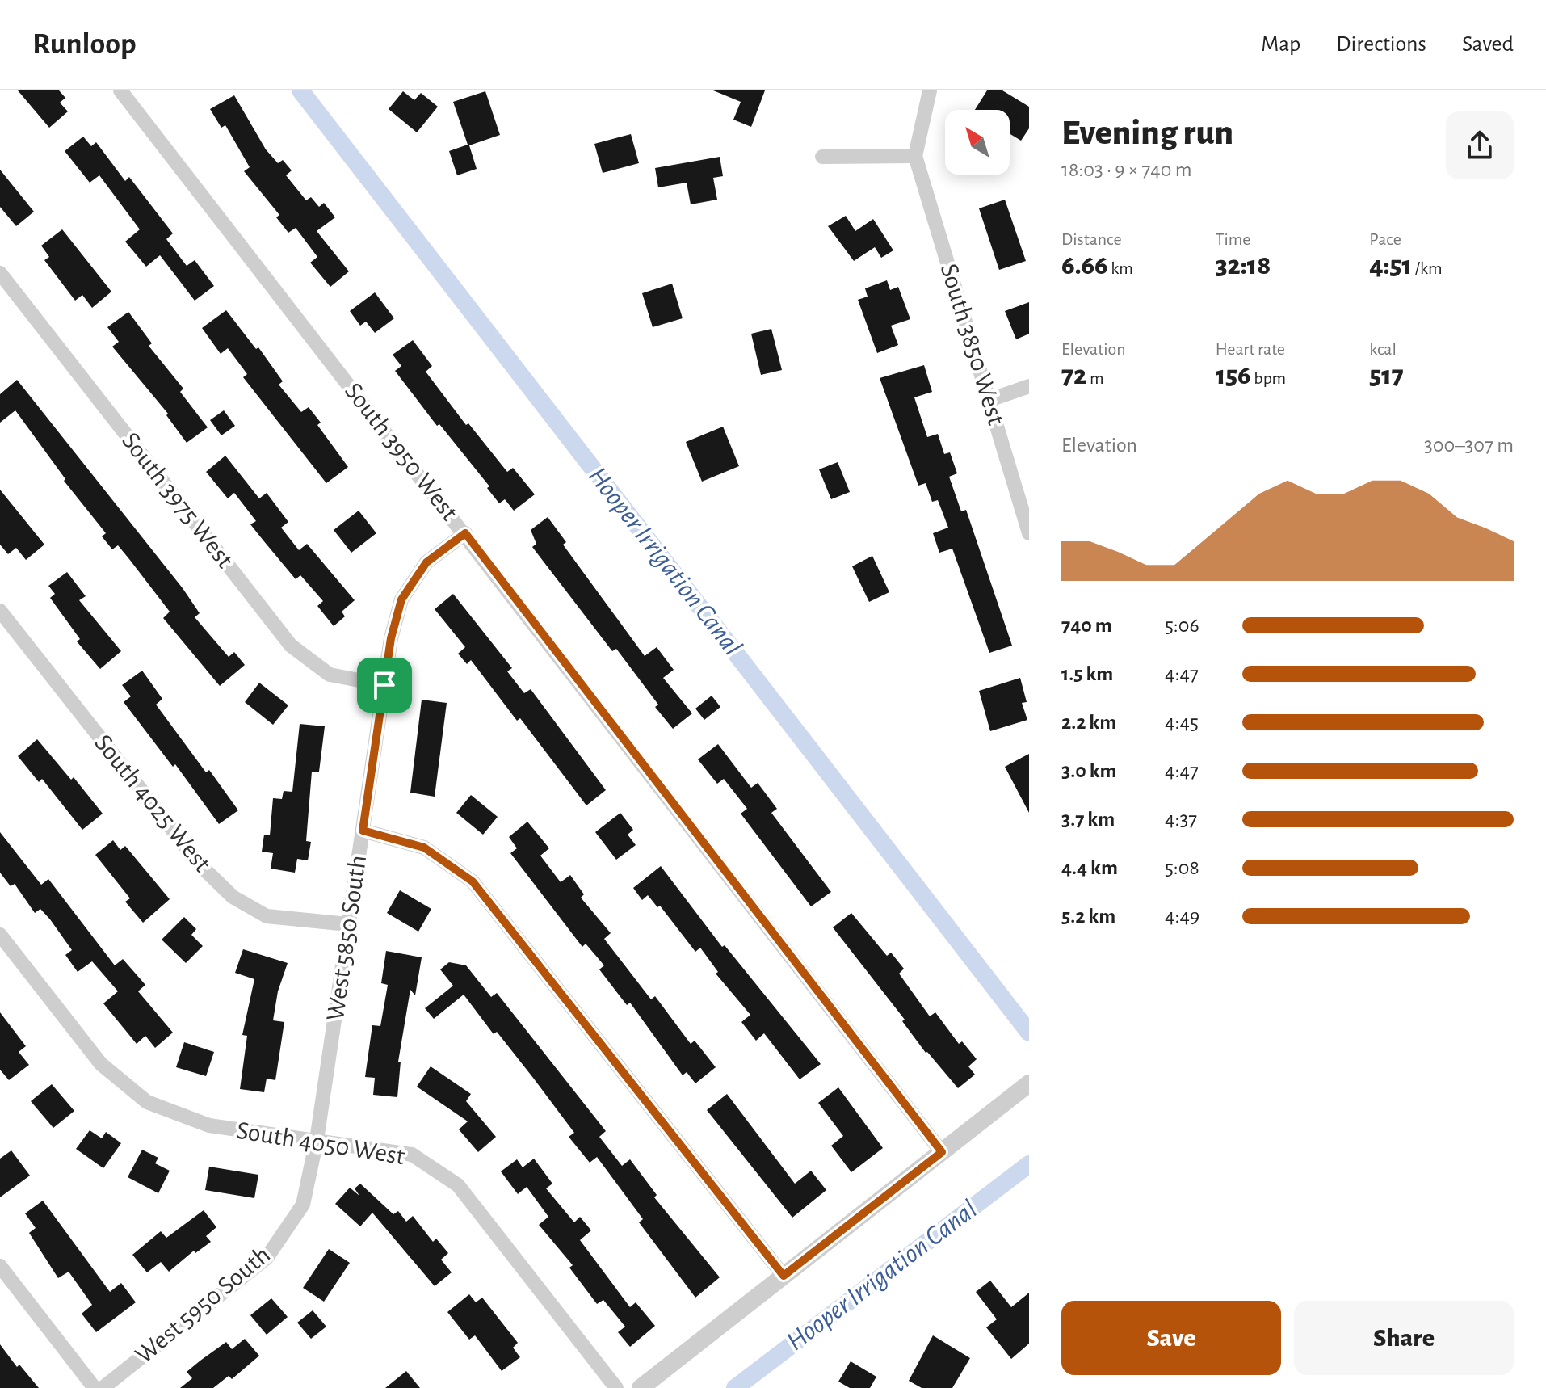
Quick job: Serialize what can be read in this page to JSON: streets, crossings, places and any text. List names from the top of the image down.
{
  "streets": {
    "street": [
      "South 3850 West",
      "South 3950 West",
      "South 3975 West",
      "South 4025 West",
      "West 5850 South",
      "South 4050 West",
      "West 5950 South"
    ]
  },
  "crossings": [
    ["South 3950 West", "West 5850 South"],
    ["South 3975 West", "West 5850 South"],
    ["South 4025 West", "West 5850 South"],
    ["West 5850 South", "South 4050 West"],
    ["West 5850 South", "West 5950 South"],
    ["South 4050 West", "West 5950 South"]
  ],
  "water": ["Hooper Irrigation Canal"],
  "north": "top left",
  "page": {
    "header": "Runloop",
    "nav": ["Map", "Directions", "Saved"],
    "heading": ["Evening run", "18:03 · 9 × 740 m"],
    "stats": [
      ["Distance", "6.66 km"],
      ["Time", "32:18"],
      ["Pace", "4:51 /km"],
      ["Elevation", "72 m"],
      ["Heart rate", "156 bpm"],
      ["kcal", "517"]
    ],
    "chart": ["Elevation", "300–307 m"],
    "list": [
      {
        "name": "740 m",
        "note": "5:06"
      },
      {
        "name": "1.5 km",
        "note": "4:47"
      },
      {
        "name": "2.2 km",
        "note": "4:45"
      },
      {
        "name": "3.0 km",
        "note": "4:47"
      },
      {
        "name": "3.7 km",
        "note": "4:37"
      },
      {
        "name": "4.4 km",
        "note": "5:08"
      },
      {
        "name": "5.2 km",
        "note": "4:49"
      }
    ],
    "buttons": ["Save", "Share"]
  }
}
